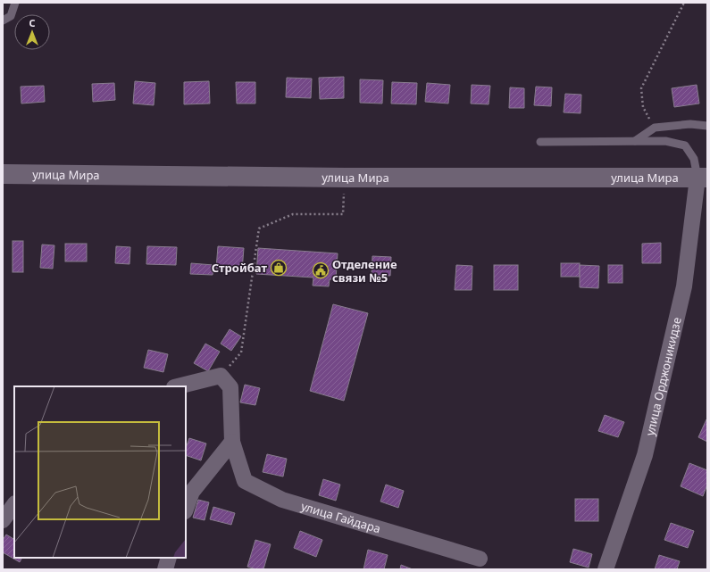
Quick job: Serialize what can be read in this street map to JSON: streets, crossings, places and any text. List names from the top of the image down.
{
  "streets": {
    "main road": ["улица Мира"],
    "street": ["улица Орджоникидзе", "улица Гайдара"]
  },
  "crossings": [
    ["улица Мира", "улица Орджоникидзе"]
  ],
  "places": {
    "shop": ["Стройбат"],
    "public building": ["Отделение связи №5"]
  },
  "north": "top"
}
